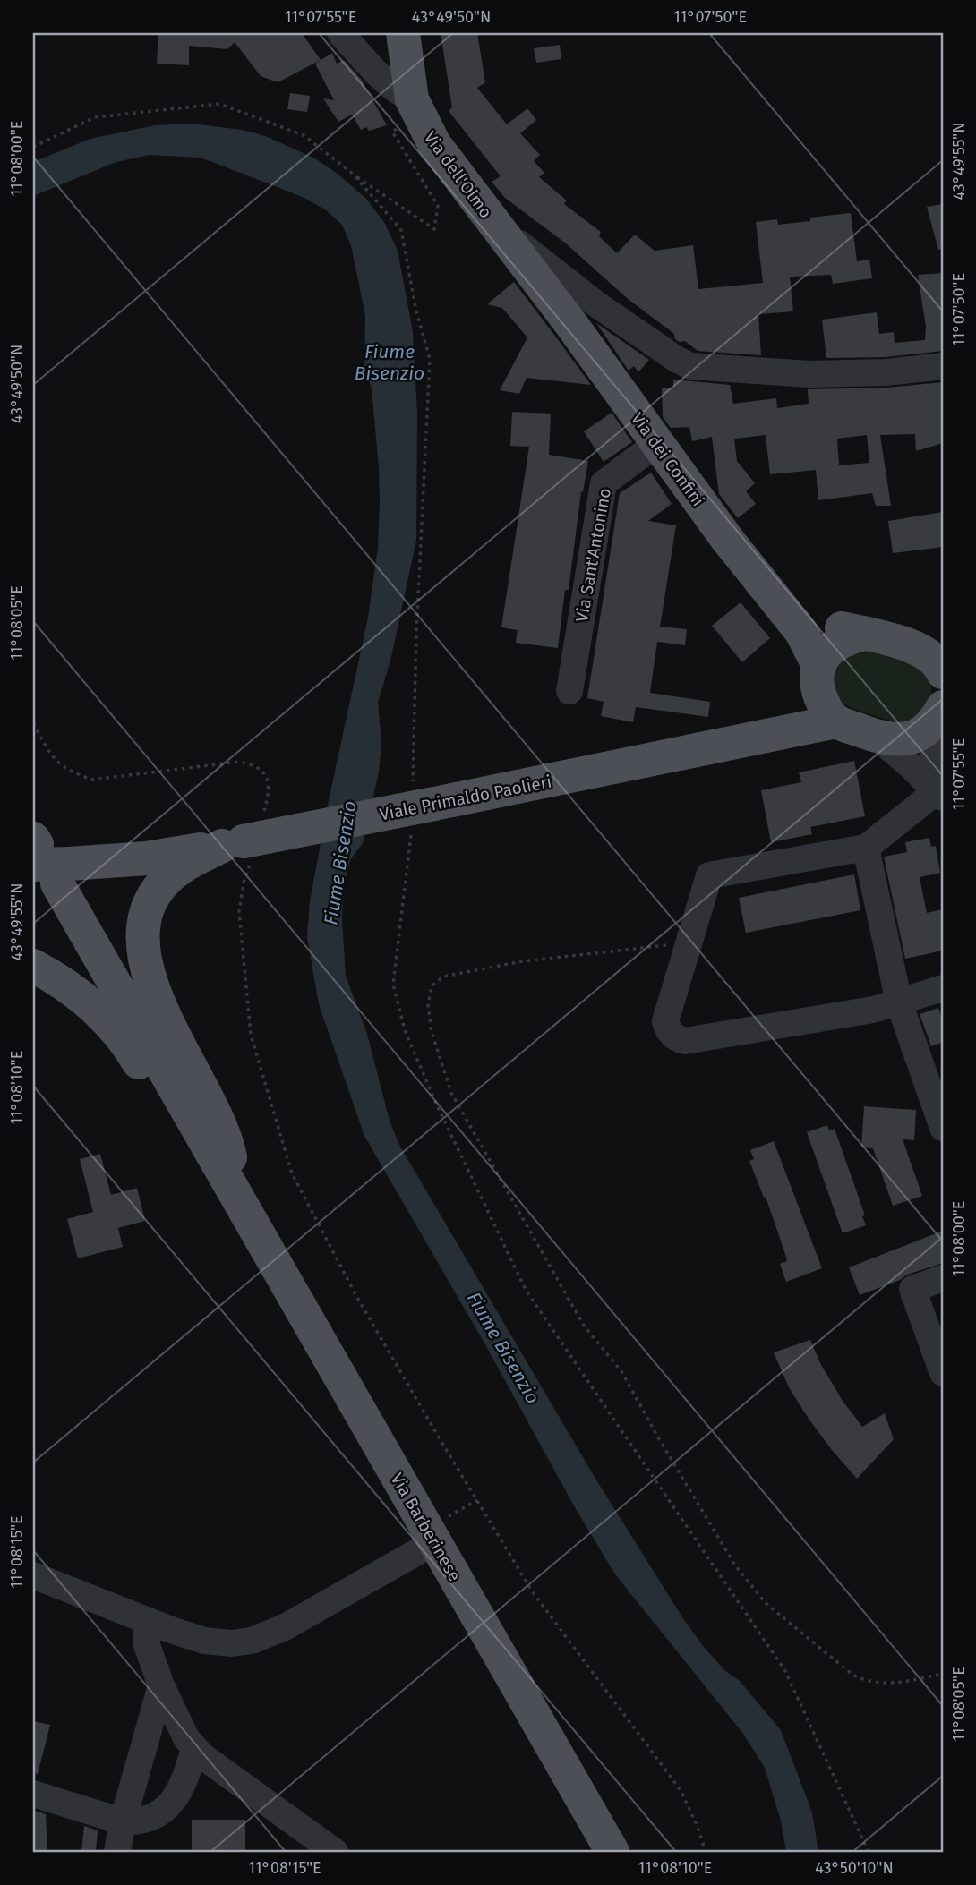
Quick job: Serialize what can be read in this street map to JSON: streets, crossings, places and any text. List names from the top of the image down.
{
  "streets": {
    "main road": [
      "Via dell'Olmo",
      "Via dei Confini",
      "Viale Primaldo Paolieri",
      "Via Barberinese"
    ],
    "street": ["Via Sant'Antonino"]
  },
  "crossings": [
    ["Via dell'Olmo", "Via dei Confini"],
    ["Via dei Confini", "Via Sant'Antonino"]
  ],
  "water": ["Fiume Bisenzio"],
  "coordinates": [
    "11°07'55\"E",
    "43°49'50\"N",
    "11°07'50\"E",
    "11°08'00\"E",
    "43°49'55\"N",
    "11°08'05\"E",
    "11°08'10\"E",
    "11°08'15\"E",
    "43°50'10\"N"
  ]
}
